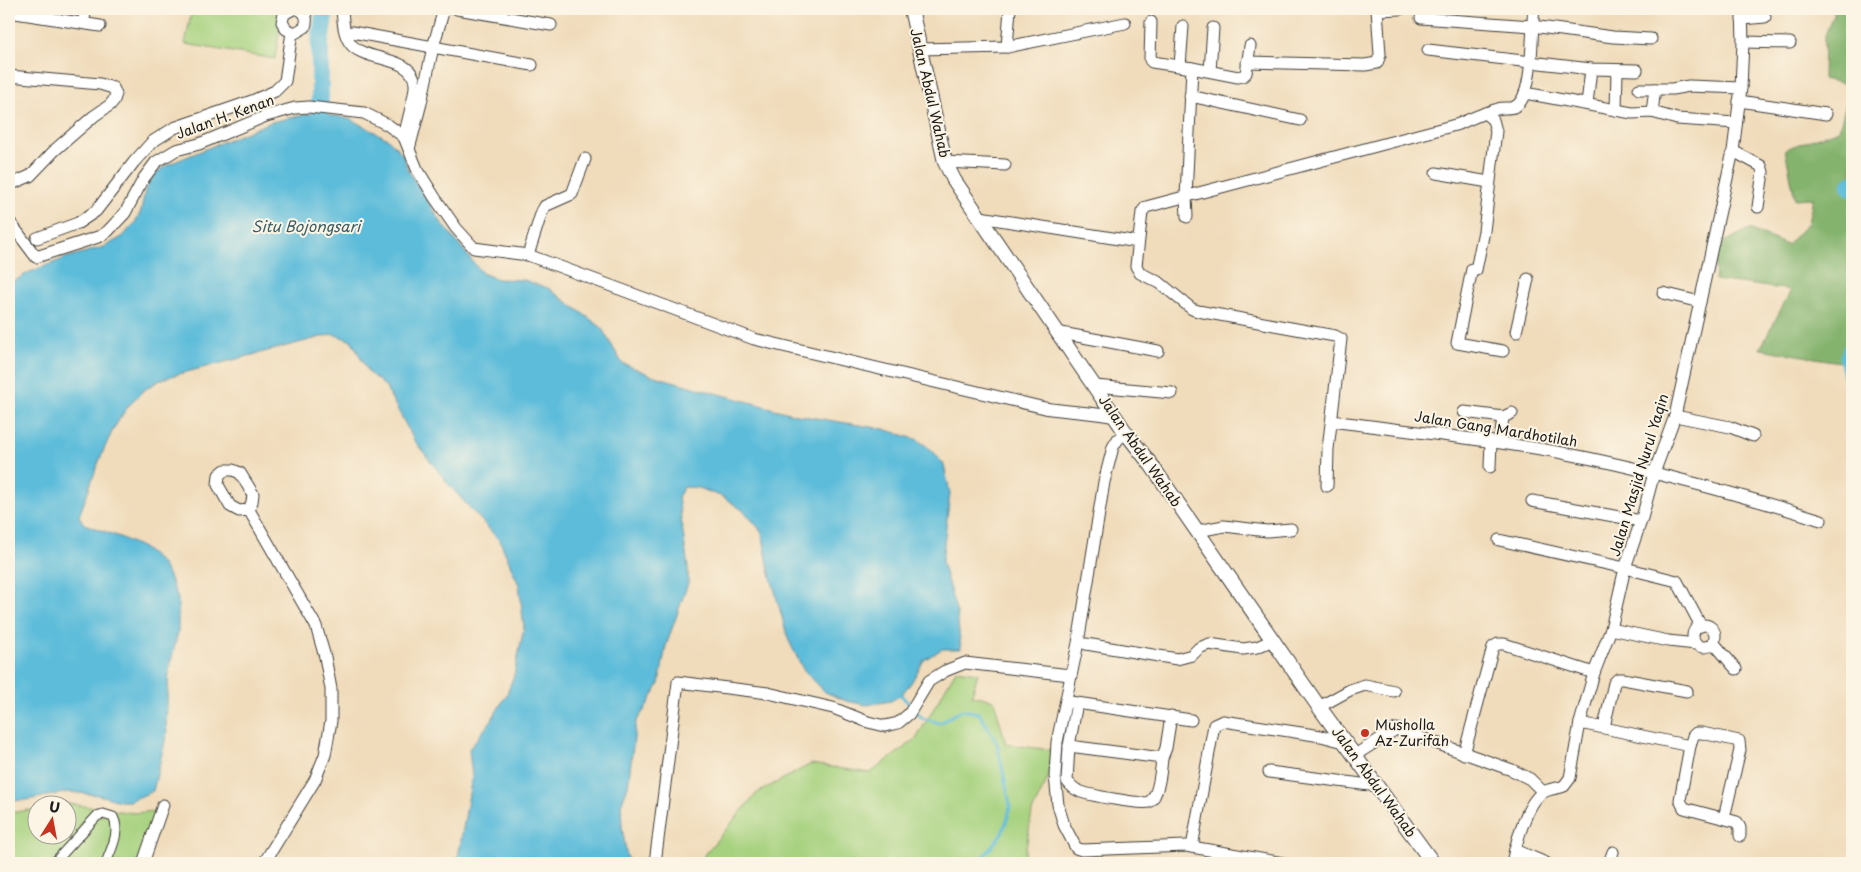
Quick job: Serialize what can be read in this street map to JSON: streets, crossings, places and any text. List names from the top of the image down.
{
  "streets": {
    "street": [
      "Jalan Abdul Wahab",
      "Jalan H. Kenan",
      "Jalan Gang Mardhotilah",
      "Jalan Masjid Nurul Yaqin"
    ]
  },
  "crossings": [
    ["Jalan Gang Mardhotilah", "Jalan Masjid Nurul Yaqin"]
  ],
  "water": ["Situ Bojongsari"],
  "places": ["Musholla Az-Zurifah"],
  "north": "top"
}
